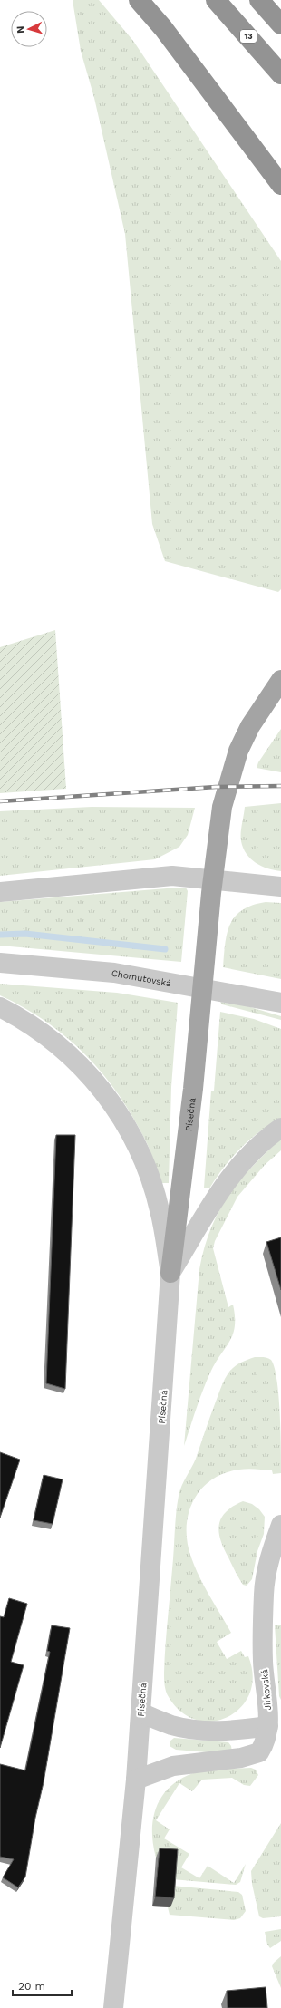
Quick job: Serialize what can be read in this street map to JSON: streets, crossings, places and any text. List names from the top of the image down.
{
  "streets": {
    "highway": ["13"],
    "main road": ["Písečná"],
    "street": ["Chomutovská", "Jirkovská"]
  },
  "crossings": [
    ["Písečná", "Jirkovská"]
  ],
  "scale_bar": "20 m",
  "north": "left"
}
